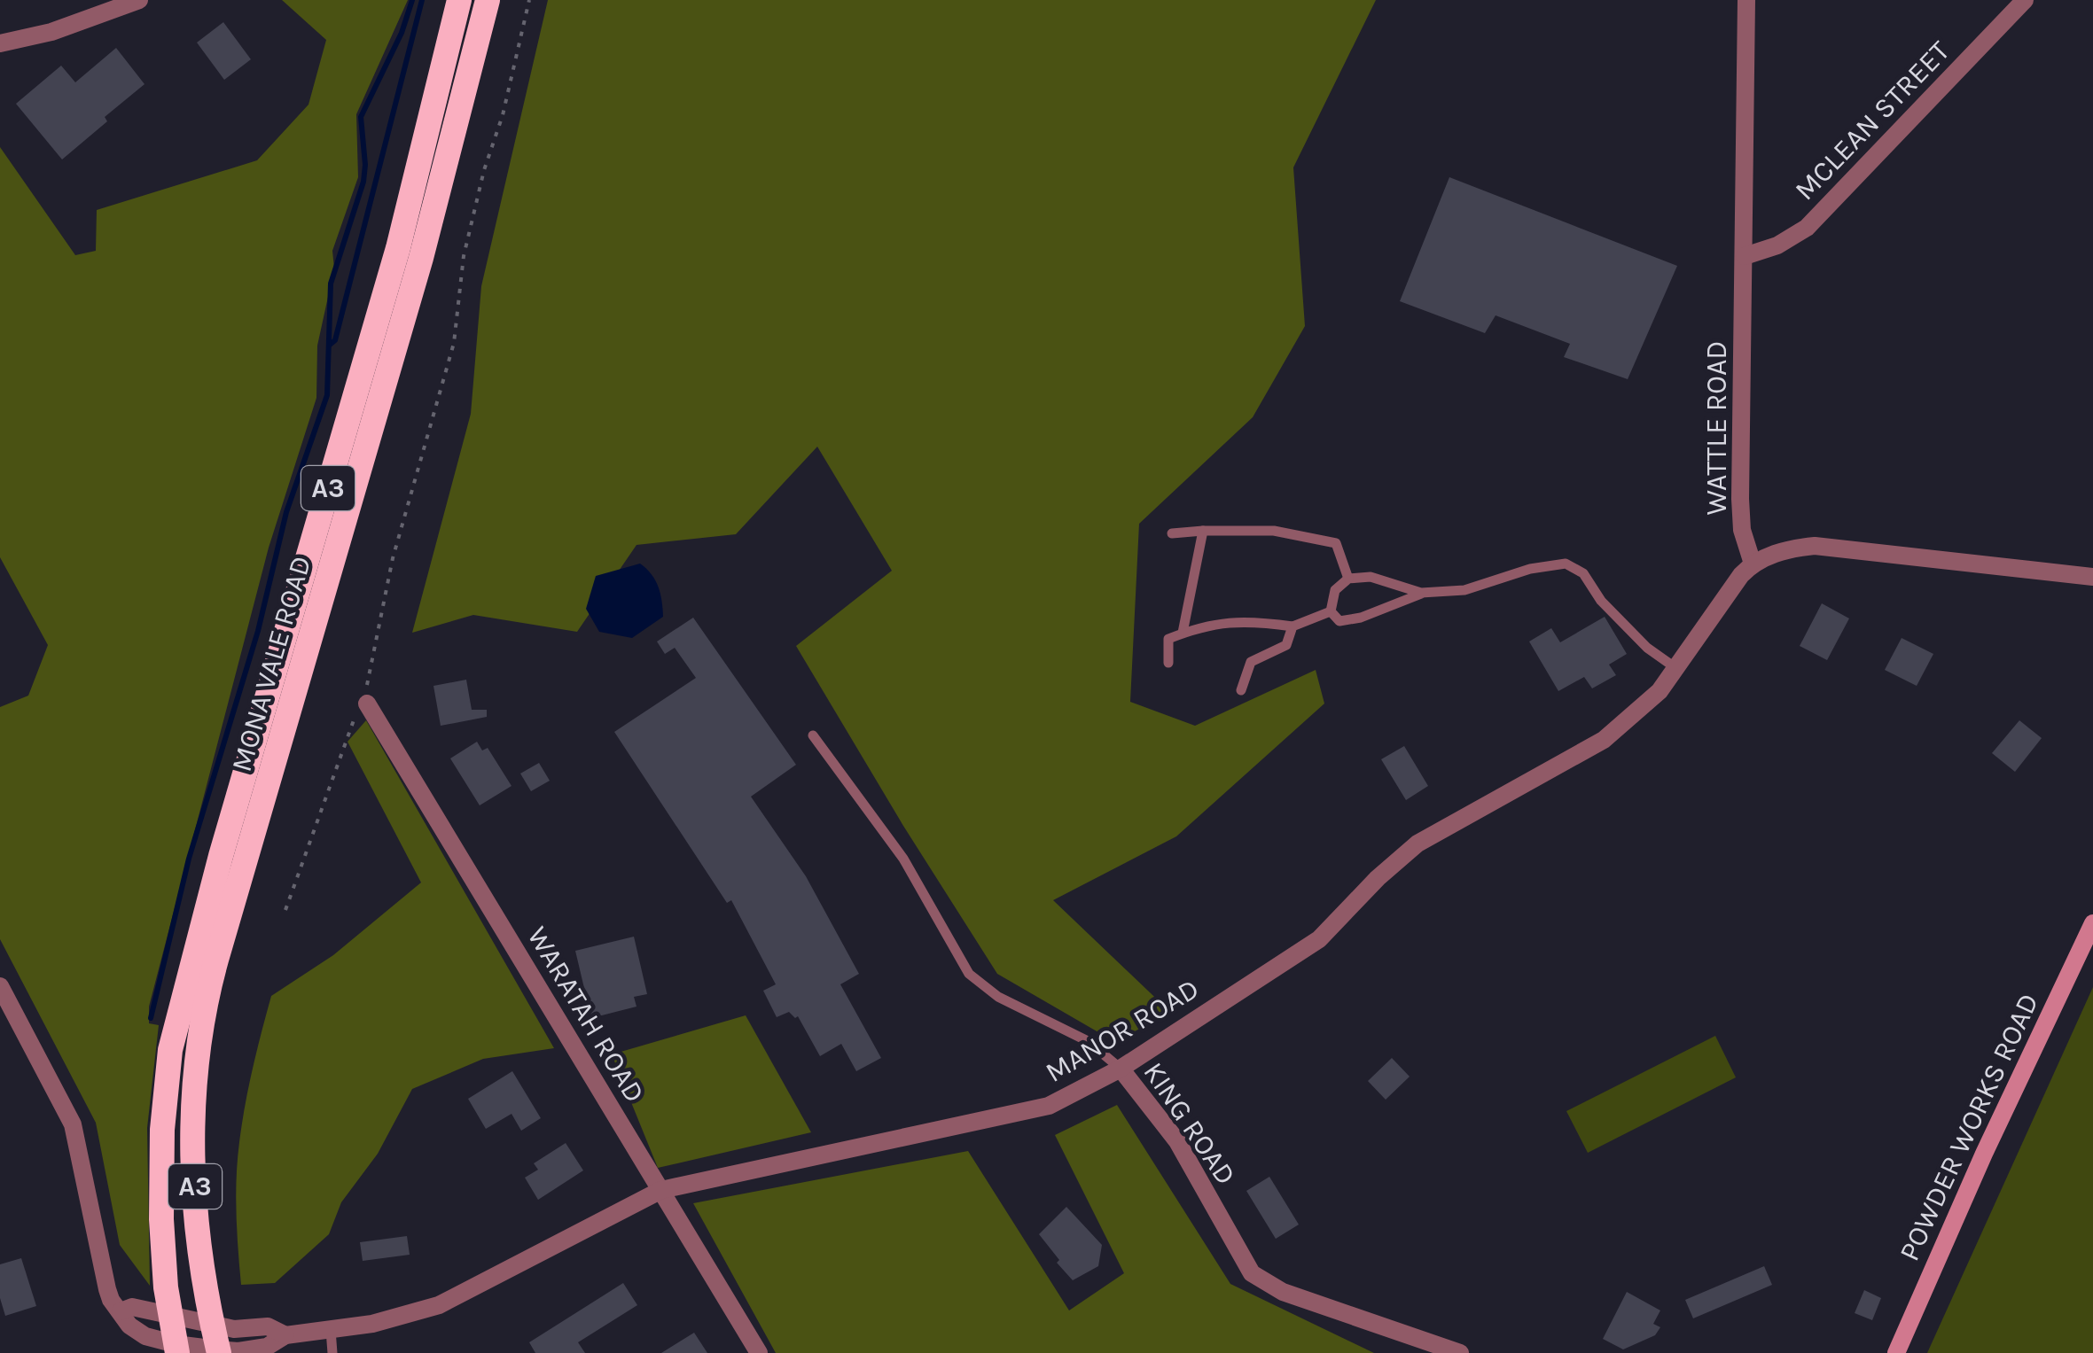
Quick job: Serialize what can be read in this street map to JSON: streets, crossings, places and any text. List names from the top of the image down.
{
  "streets": {
    "highway": ["A3", "MONA VALE ROAD"],
    "main road": ["POWDER WORKS ROAD"],
    "street": [
      "MCLEAN STREET",
      "WATTLE ROAD",
      "WARATAH ROAD",
      "MANOR ROAD",
      "KING ROAD"
    ]
  },
  "crossings": [
    ["MCLEAN STREET", "WATTLE ROAD"],
    ["WATTLE ROAD", "MANOR ROAD"],
    ["MONA VALE ROAD", "MANOR ROAD"],
    ["WARATAH ROAD", "MANOR ROAD"],
    ["MANOR ROAD", "KING ROAD"]
  ]
}
